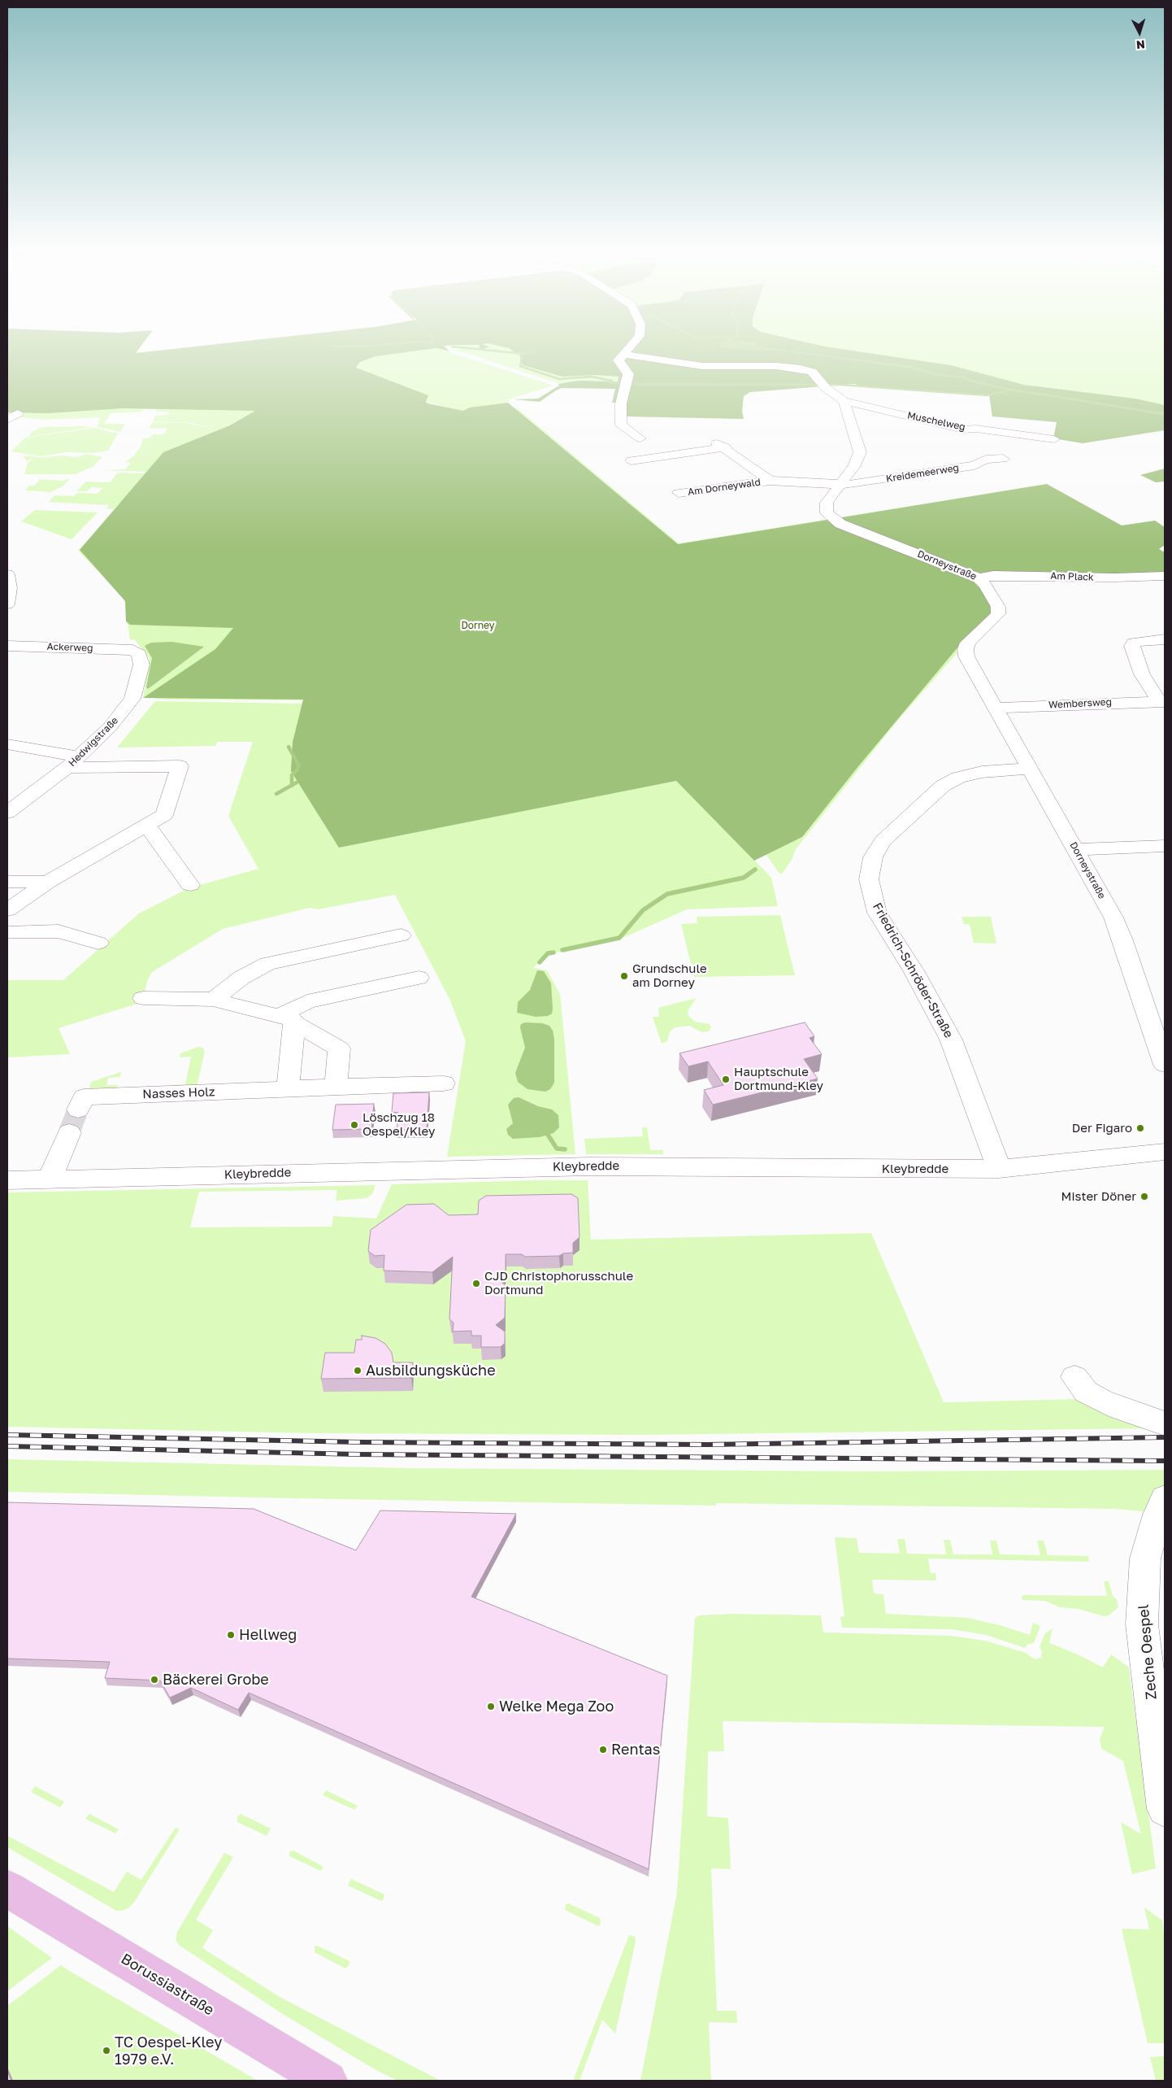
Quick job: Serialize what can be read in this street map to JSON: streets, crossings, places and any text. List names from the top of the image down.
{
  "streets": {
    "main road": ["Borussiastraße"],
    "street": [
      "Muschelweg",
      "Kreidemeerweg",
      "Am Dorneywald",
      "Dorneystraße",
      "Am Plack",
      "Ackerweg",
      "Wembersweg",
      "Hedwigstraße",
      "Friedrich-Schröder-Straße",
      "Nasses Holz",
      "Kleybredde",
      "Zeche Oespel"
    ]
  },
  "crossings": [
    ["Muschelweg", "Dorneystraße"],
    ["Kreidemeerweg", "Am Dorneywald"],
    ["Kreidemeerweg", "Dorneystraße"],
    ["Am Dorneywald", "Dorneystraße"],
    ["Dorneystraße", "Am Plack"],
    ["Dorneystraße", "Wembersweg"],
    ["Dorneystraße", "Friedrich-Schröder-Straße"],
    ["Ackerweg", "Hedwigstraße"],
    ["Friedrich-Schröder-Straße", "Kleybredde"]
  ],
  "parks": ["Dorney"],
  "places": [
    "Grundschule am Dorney",
    "Hauptschule Dortmund-Kley",
    "Löschzug 18 Oespel/Kley",
    "Der Figaro",
    "Mister Döner",
    "CJD Christophorusschule Dortmund",
    "Ausbildungsküche",
    "Hellweg",
    "Bäckerei Grobe",
    "Welke Mega Zoo",
    "Rentas",
    "TC Oespel-Kley 1979 e.V."
  ],
  "north": "bottom"
}
